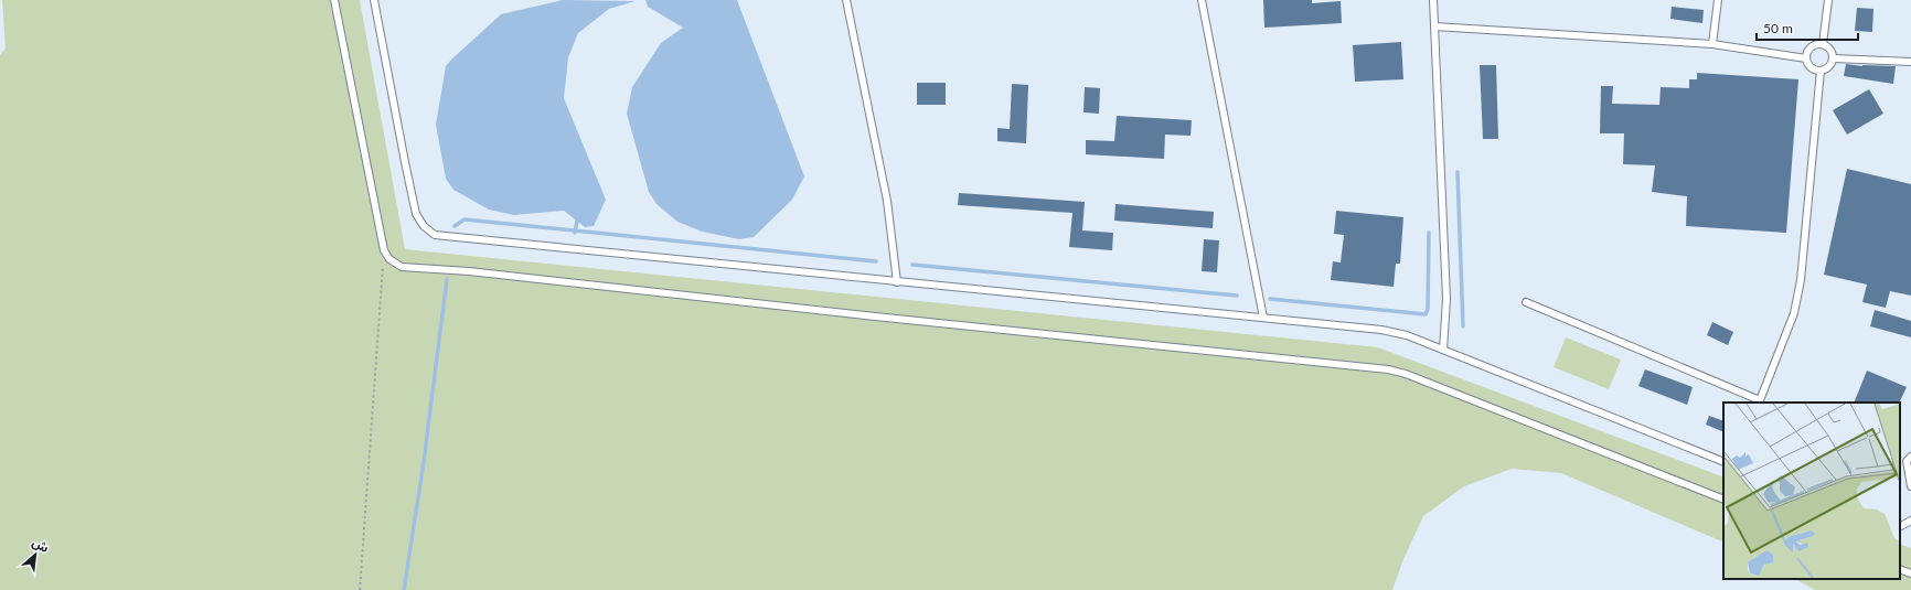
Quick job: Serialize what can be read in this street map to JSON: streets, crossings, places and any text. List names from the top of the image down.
{
  "scale_bar": "50 m",
  "north": "top right"
}
